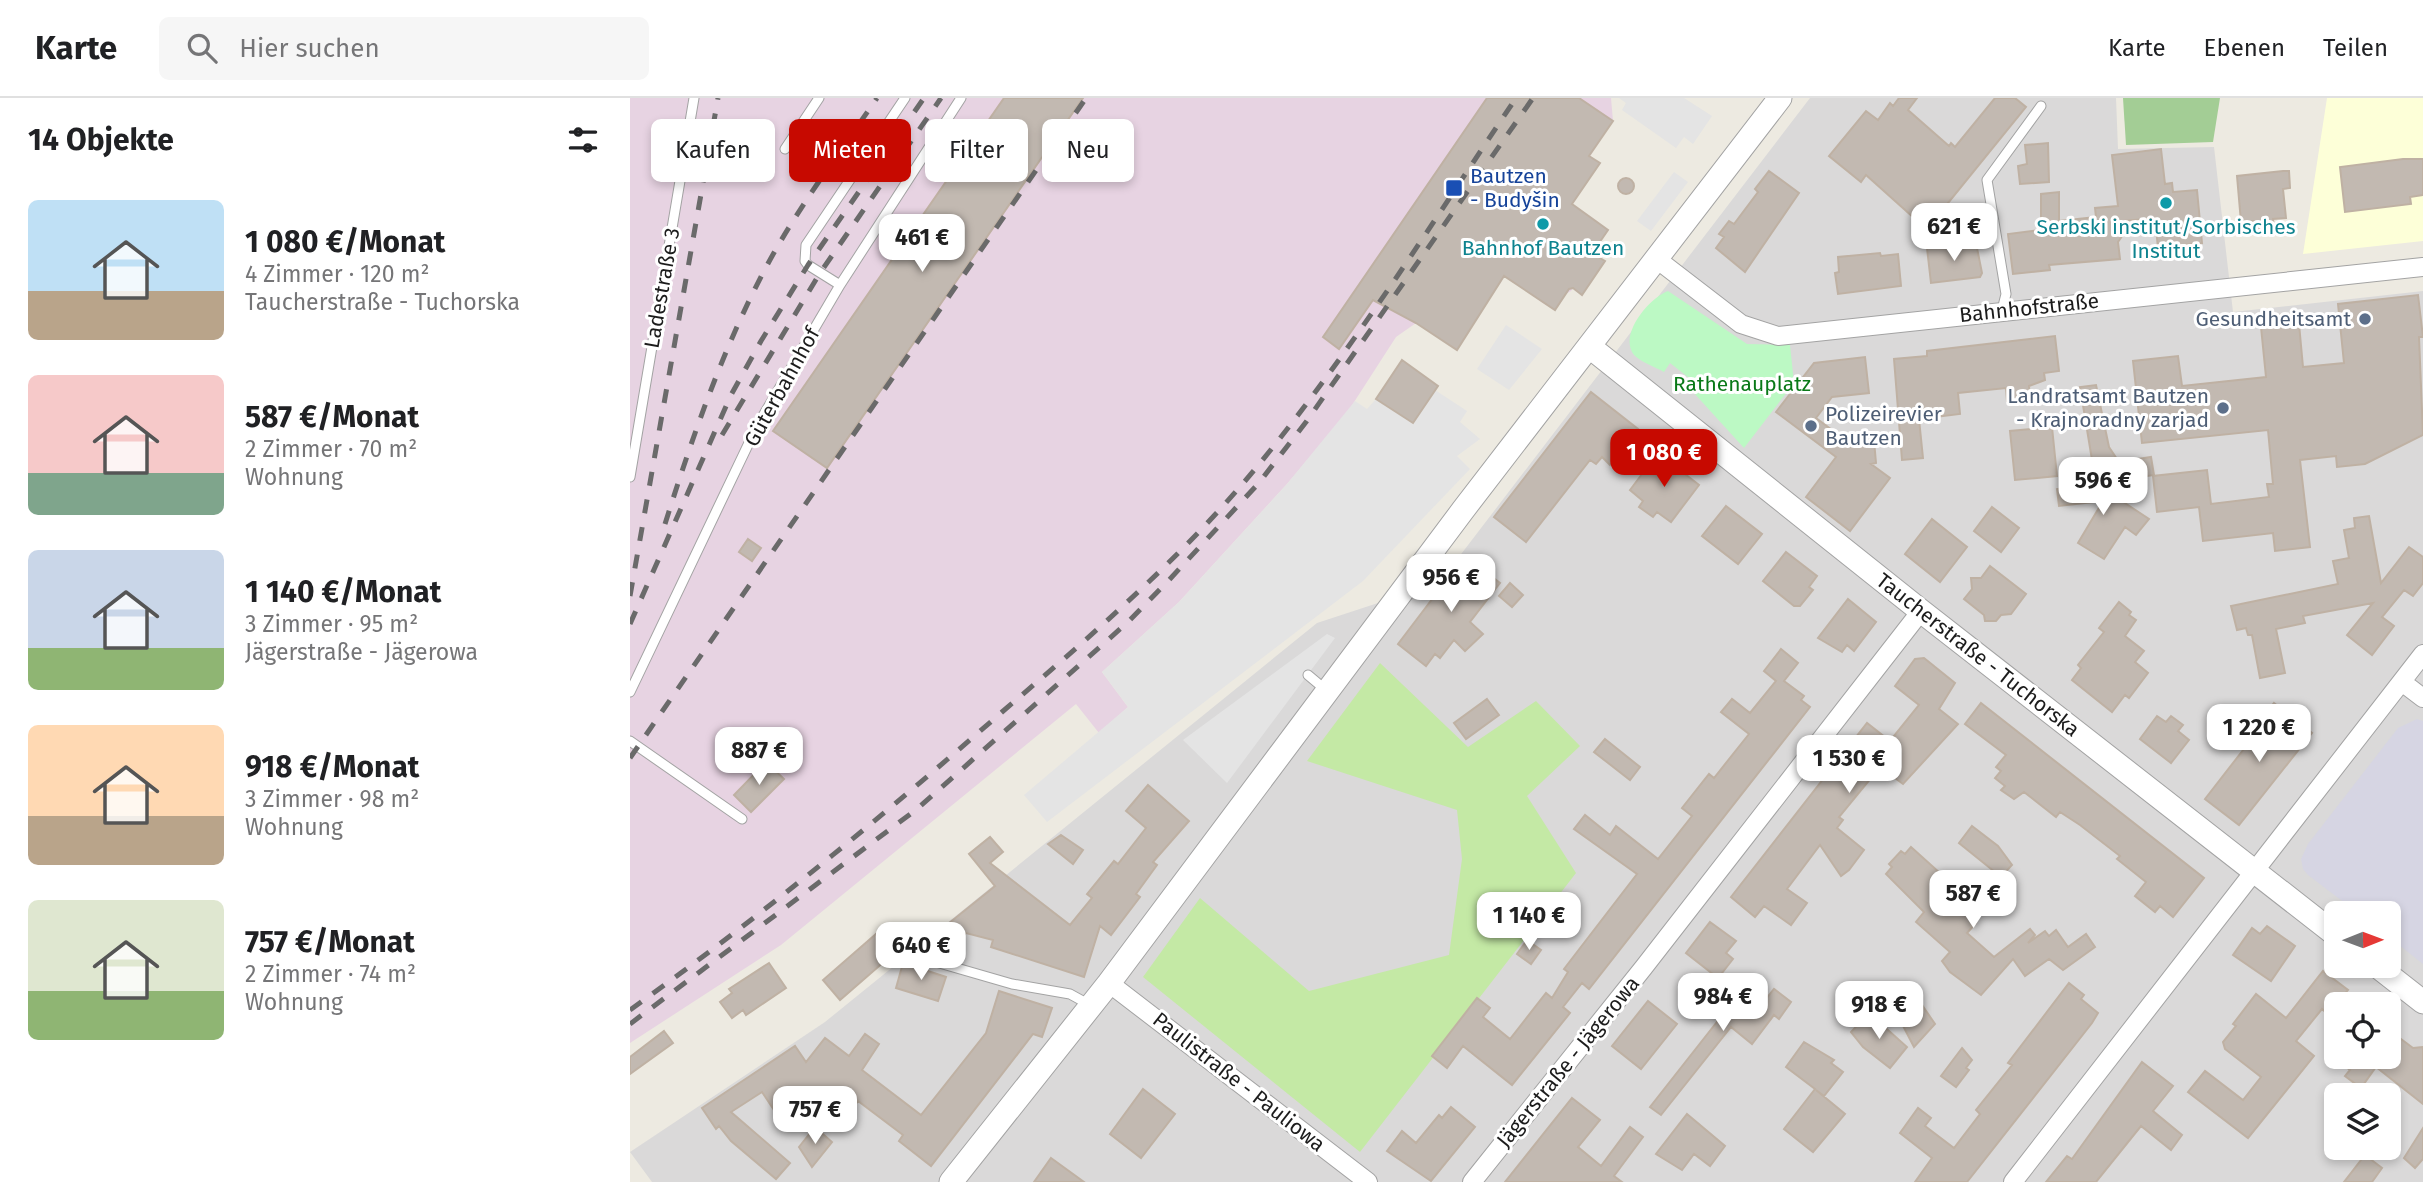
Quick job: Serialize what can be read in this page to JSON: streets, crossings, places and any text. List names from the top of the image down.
{
  "streets": {
    "street": [
      "Bahnhofstraße",
      "Taucherstraße - Tuchorska",
      "Jägerstraße - Jägerowa",
      "Paulistraße - Pauliowa"
    ],
    "lane": ["Ladestraße 3", "Güterbahnhof"]
  },
  "crossings": [
    ["Taucherstraße - Tuchorska", "Jägerstraße - Jägerowa"]
  ],
  "parks": ["Rathenauplatz"],
  "places": {
    "transit": ["Bautzen - Budyšin"],
    "other": [
      "Serbski institut/Sorbisches Institut",
      "Bahnhof Bautzen",
      "Gesundheitsamt",
      "Landratsamt Bautzen - Krajnoradny zarjad",
      "Polizeirevier Bautzen"
    ]
  },
  "north": "right",
  "page": {
    "header": "Karte",
    "search": "Hier suchen",
    "nav": ["Karte", "Ebenen", "Teilen"],
    "heading": "14 Objekte",
    "chip": [
      "Kaufen",
      "Mieten",
      "Filter",
      "Neu"
    ],
    "list": [
      {
        "name": "1 080 €/Monat",
        "note": "4 Zimmer · 120 m² · Taucherstraße - Tuchorska"
      },
      {
        "name": "587 €/Monat",
        "note": "2 Zimmer · 70 m² · Wohnung"
      },
      {
        "name": "1 140 €/Monat",
        "note": "3 Zimmer · 95 m² · Jägerstraße - Jägerowa"
      },
      {
        "name": "918 €/Monat",
        "note": "3 Zimmer · 98 m² · Wohnung"
      },
      {
        "name": "757 €/Monat",
        "note": "2 Zimmer · 74 m² · Wohnung"
      }
    ],
    "price": [
      "621 €",
      "461 €",
      "1 080 €",
      "596 €",
      "956 €",
      "1 220 €",
      "887 €",
      "1 530 €",
      "587 €",
      "1 140 €",
      "640 €",
      "984 €",
      "918 €",
      "757 €"
    ]
  }
}
